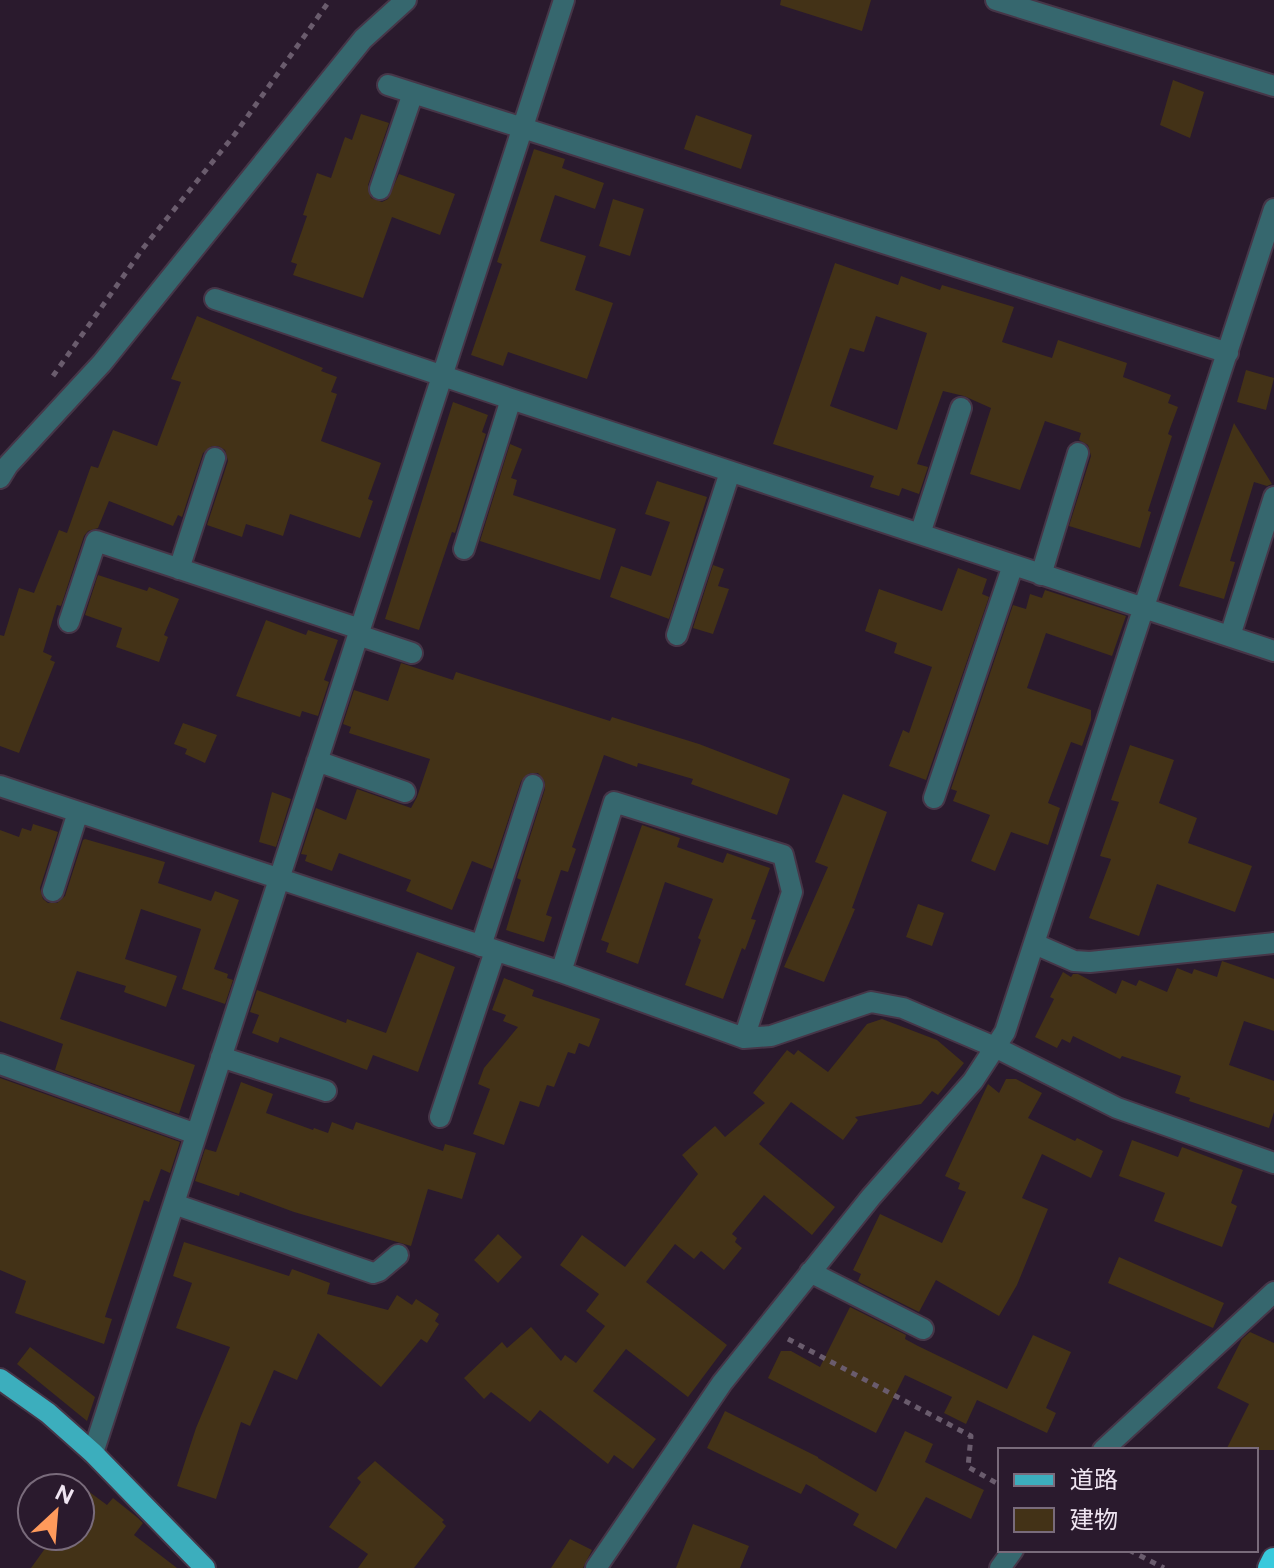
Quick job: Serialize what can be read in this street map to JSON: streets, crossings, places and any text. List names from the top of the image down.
{
  "legend": ["道路", "建物"],
  "north": "top right"
}
